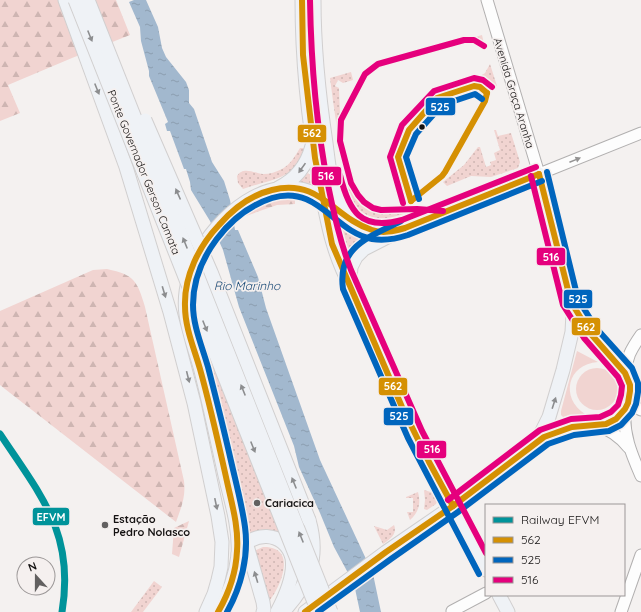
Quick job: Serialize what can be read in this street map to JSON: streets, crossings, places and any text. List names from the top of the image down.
{
  "streets": {
    "main road": ["Avenida Graça Aranha", "Ponte Governador Gerson Camata"]
  },
  "water": ["Rio Marinho"],
  "places": ["Cariacica", "Estação Pedro Nolasco"],
  "lines": [
    "transit line 562",
    "transit line 516",
    "transit line 525",
    "rail line EFVM"
  ],
  "legend": [
    "Railway EFVM",
    "562",
    "525",
    "516"
  ],
  "north": "top"
}
